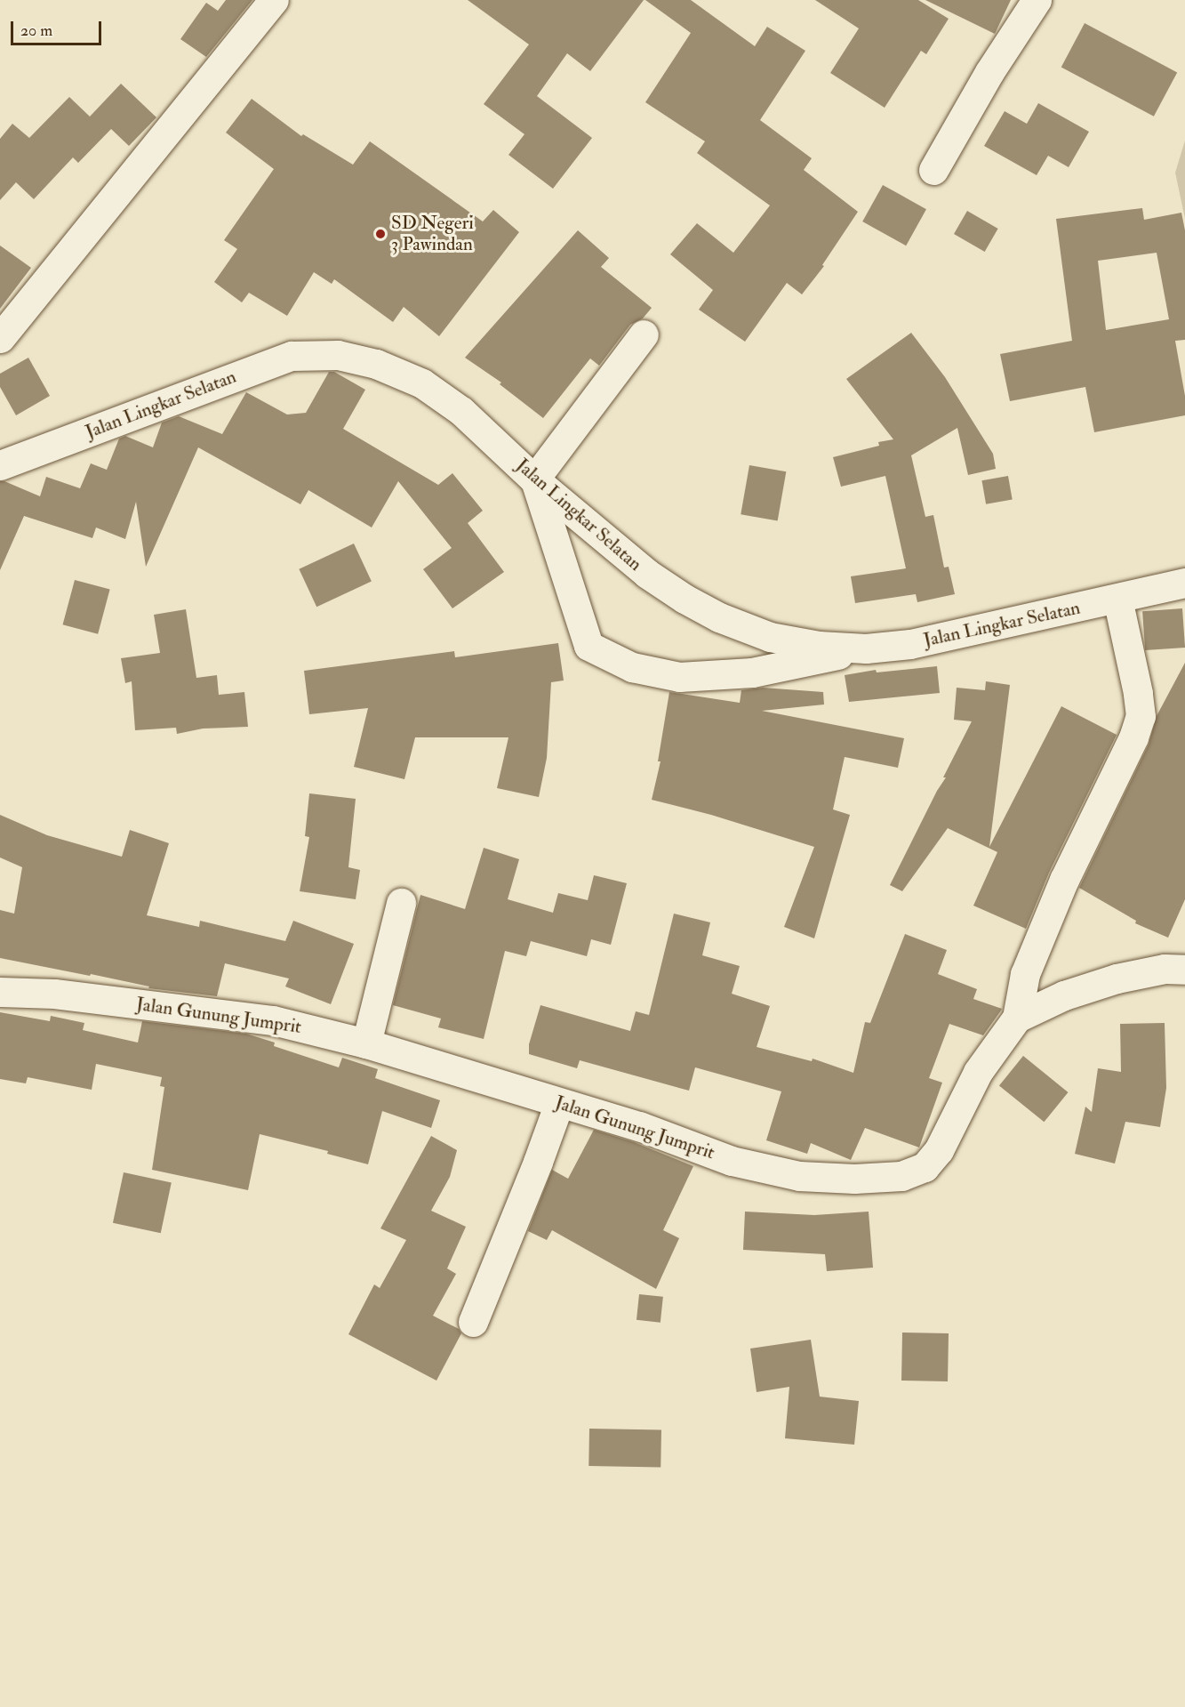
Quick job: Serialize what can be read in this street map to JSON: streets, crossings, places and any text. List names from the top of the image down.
{
  "streets": {
    "street": ["Jalan Lingkar Selatan", "Jalan Gunung Jumprit"]
  },
  "places": ["SD Negeri 3 Pawindan"],
  "scale_bar": "20 m"
}
